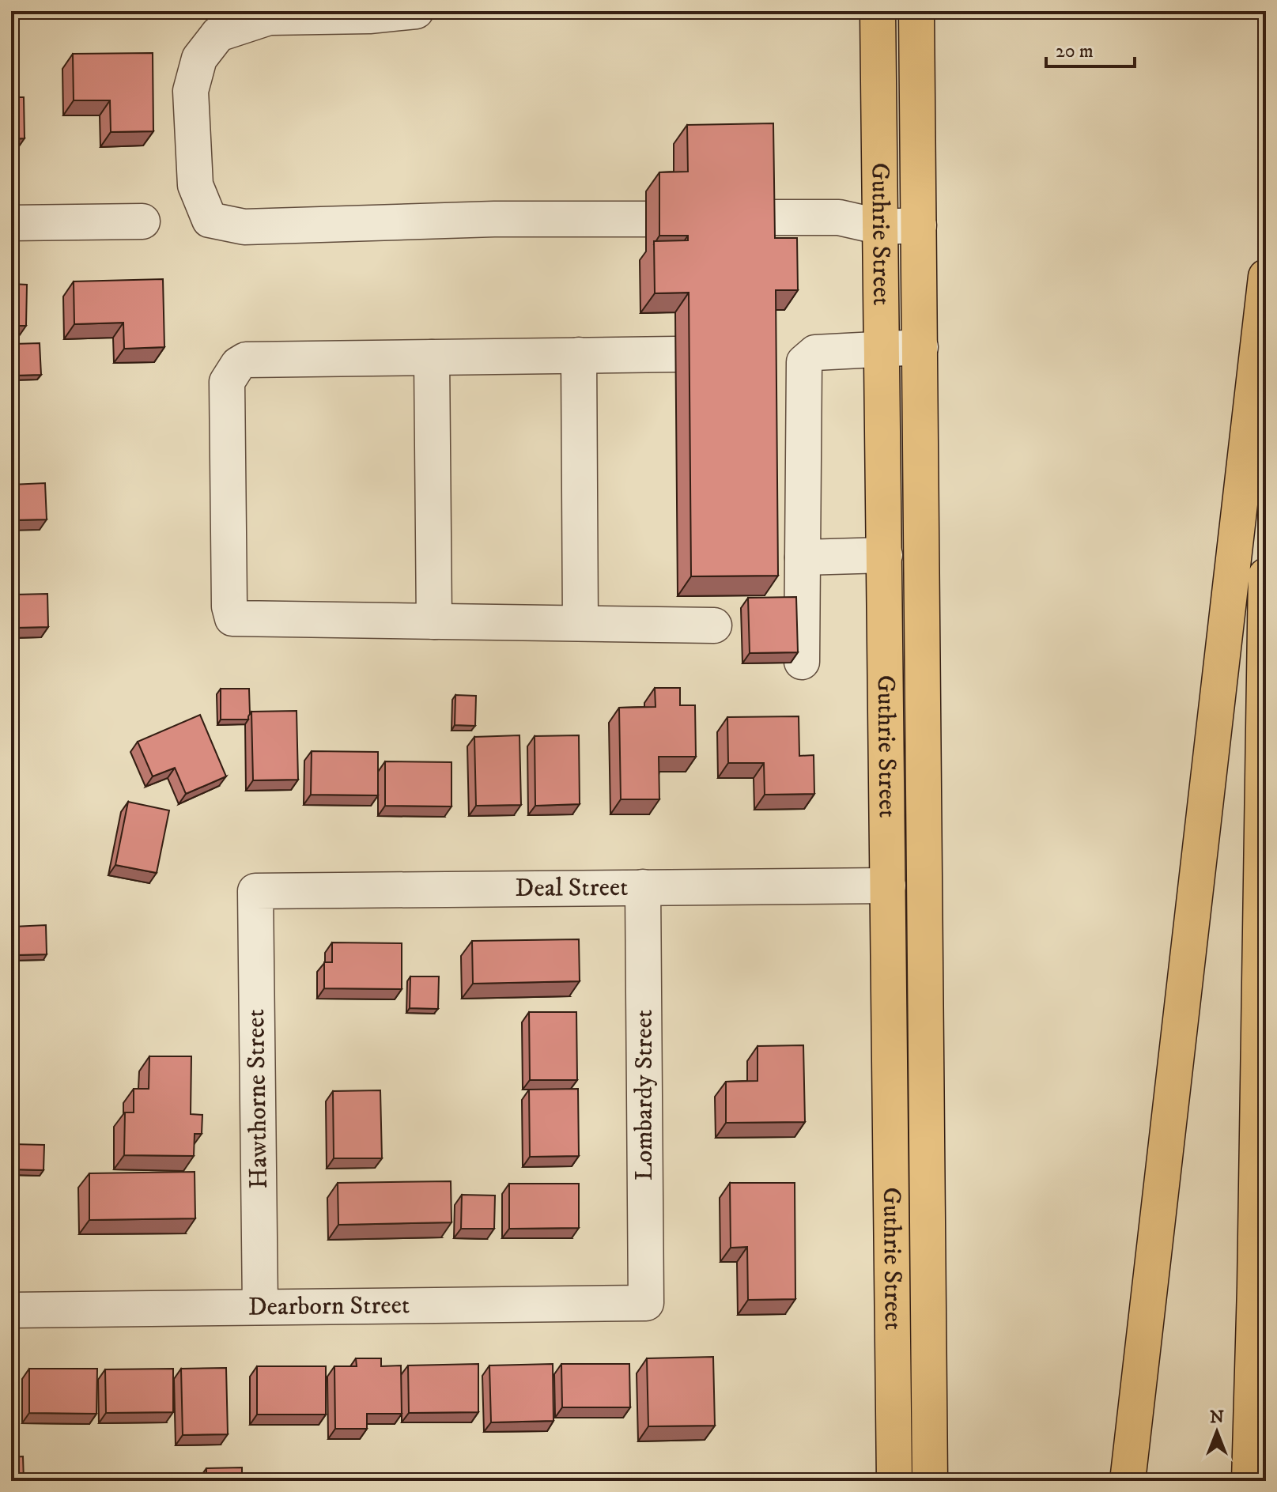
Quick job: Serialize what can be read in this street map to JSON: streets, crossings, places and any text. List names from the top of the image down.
{
  "streets": {
    "main road": ["Guthrie Street"],
    "street": [
      "Deal Street",
      "Lombardy Street",
      "Hawthorne Street",
      "Dearborn Street"
    ]
  },
  "crossings": [
    ["Guthrie Street", "Deal Street"],
    ["Deal Street", "Lombardy Street"],
    ["Deal Street", "Hawthorne Street"],
    ["Lombardy Street", "Dearborn Street"],
    ["Hawthorne Street", "Dearborn Street"]
  ],
  "scale_bar": "20 m",
  "north": "top"
}
